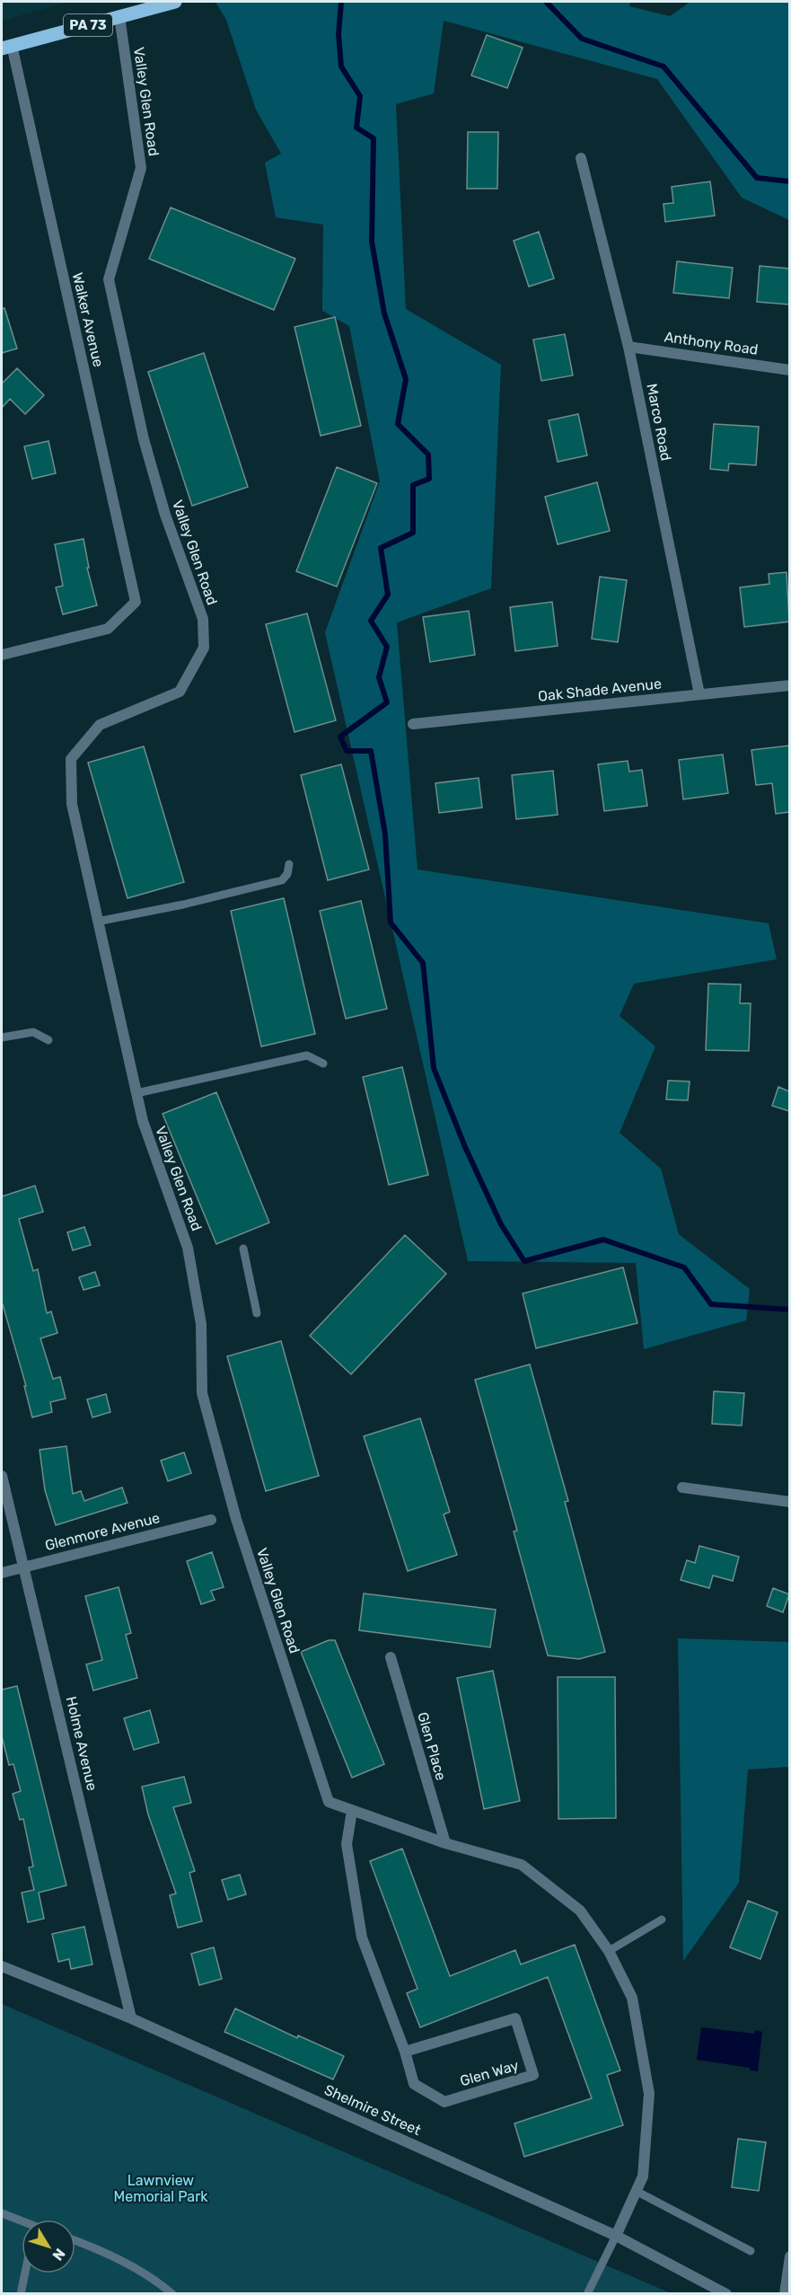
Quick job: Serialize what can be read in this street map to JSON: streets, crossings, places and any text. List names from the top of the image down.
{
  "streets": {
    "main road": ["PA 73"],
    "street": [
      "Valley Glen Road",
      "Walker Avenue",
      "Anthony Road",
      "Marco Road",
      "Oak Shade Avenue",
      "Glenmore Avenue",
      "Holme Avenue",
      "Glen Place",
      "Glen Way",
      "Shelmire Street"
    ]
  },
  "crossings": [
    ["PA 73", "Valley Glen Road"],
    ["PA 73", "Walker Avenue"],
    ["Valley Glen Road", "Glen Place"],
    ["Valley Glen Road", "Glen Way"],
    ["Valley Glen Road", "Shelmire Street"],
    ["Anthony Road", "Marco Road"],
    ["Marco Road", "Oak Shade Avenue"],
    ["Glenmore Avenue", "Holme Avenue"],
    ["Holme Avenue", "Shelmire Street"]
  ],
  "parks": ["Lawnview Memorial Park"],
  "north": "bottom right"
}
